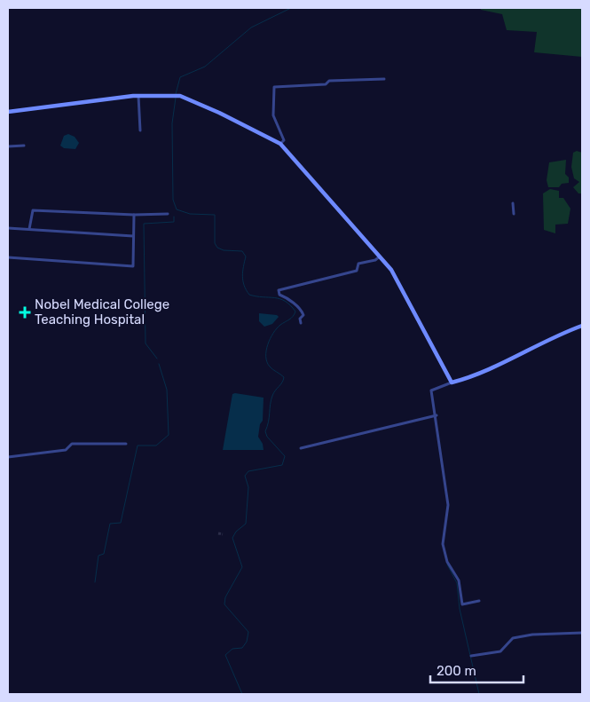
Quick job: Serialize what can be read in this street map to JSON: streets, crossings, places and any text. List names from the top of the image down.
{
  "places": {
    "health": ["Nobel Medical College Teaching Hospital"]
  },
  "scale_bar": "200 m"
}
